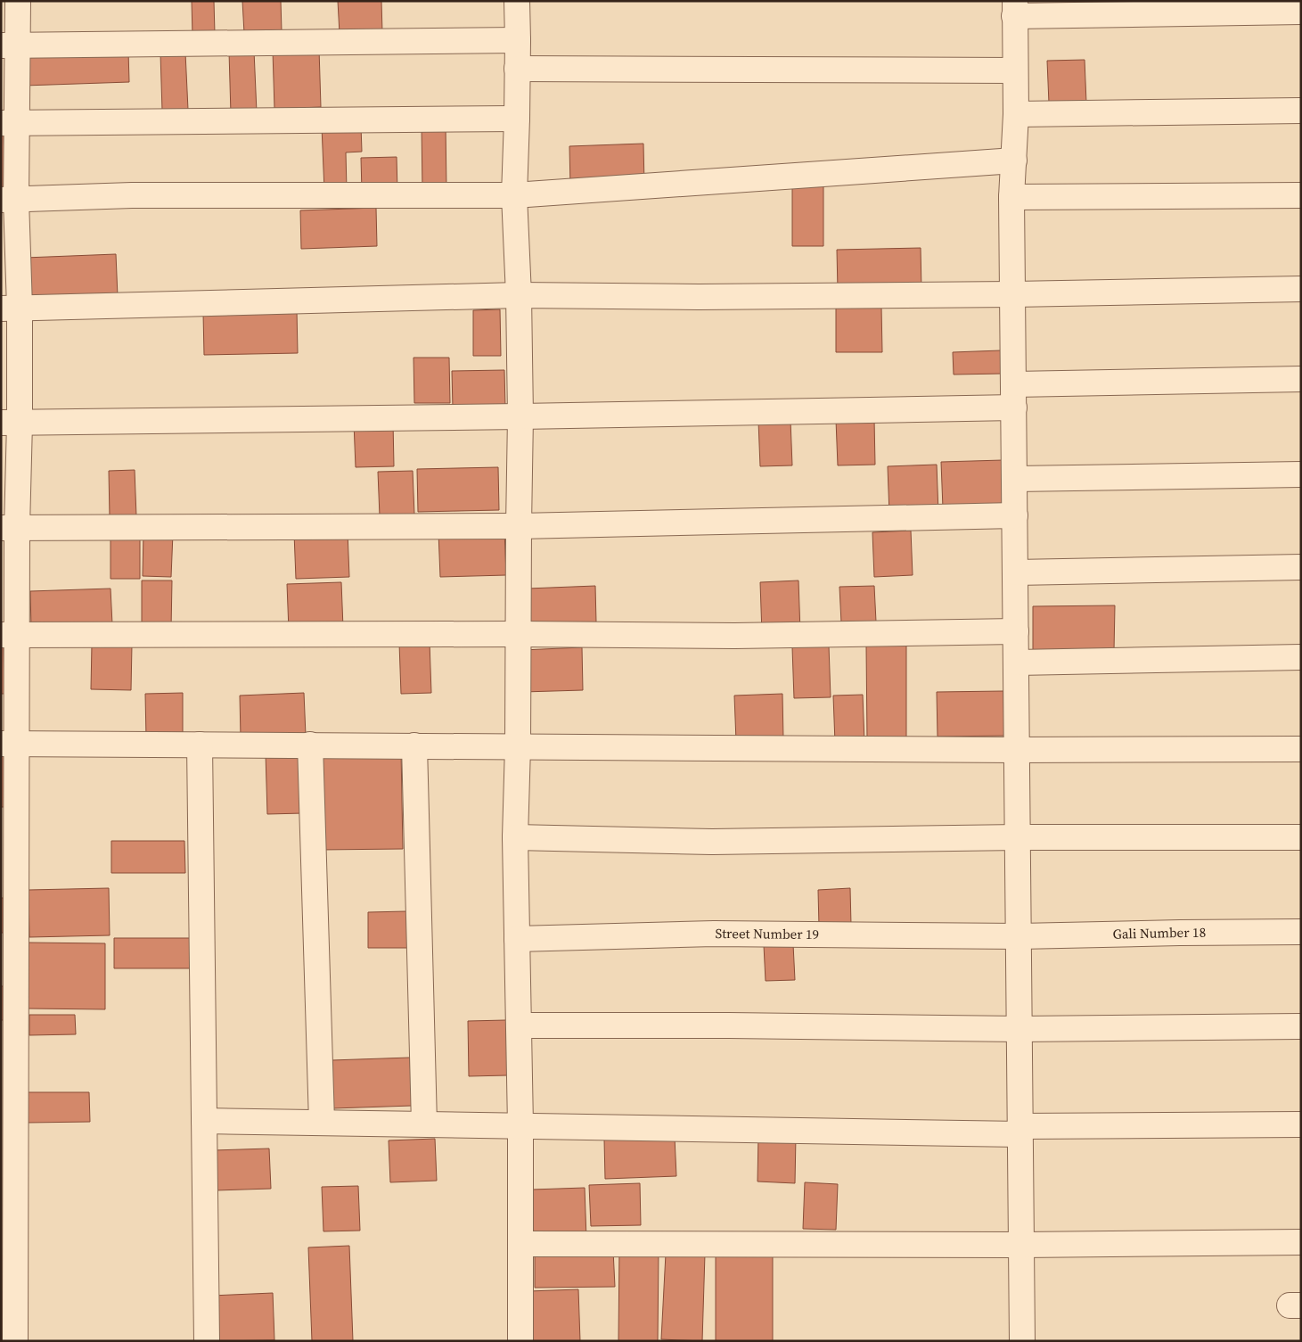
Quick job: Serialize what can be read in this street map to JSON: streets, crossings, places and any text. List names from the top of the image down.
{
  "streets": {
    "street": ["Gali Number 18", "Street Number 19"]
  },
  "crossings": [
    ["Gali Number 18", "Street Number 19"]
  ]
}
